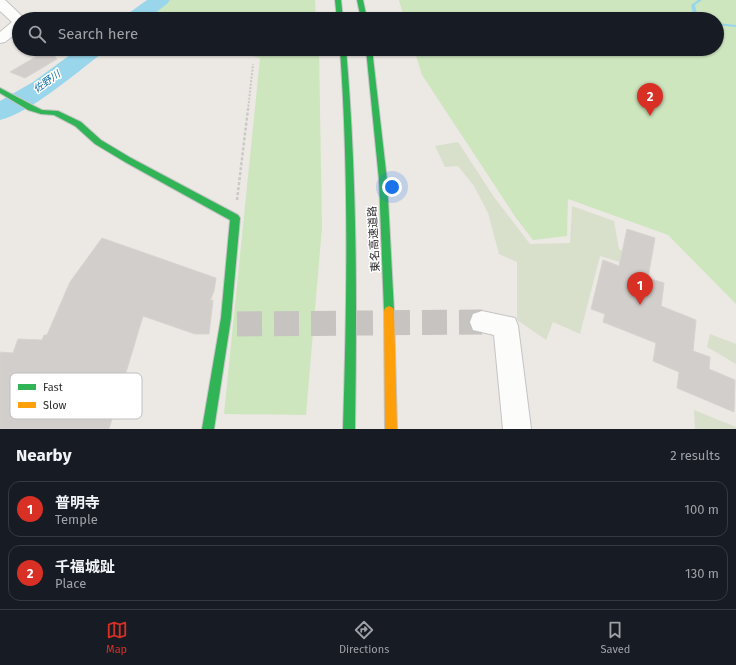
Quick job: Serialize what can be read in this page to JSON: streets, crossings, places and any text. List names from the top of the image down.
{
  "streets": {
    "main road": ["東名高速道路"]
  },
  "water": ["佐野川"],
  "legend": ["Fast", "Slow"],
  "page": {
    "search": "Search here",
    "pins": ["2", "1"],
    "heading": ["Nearby", "2 results"],
    "list": [
      {
        "mark": "1",
        "name": "普明寺",
        "note": "Temple",
        "value": "100 m"
      },
      {
        "mark": "2",
        "name": "千福城趾",
        "note": "Place",
        "value": "130 m"
      }
    ],
    "nav": ["Map", "Directions", "Saved"]
  }
}
